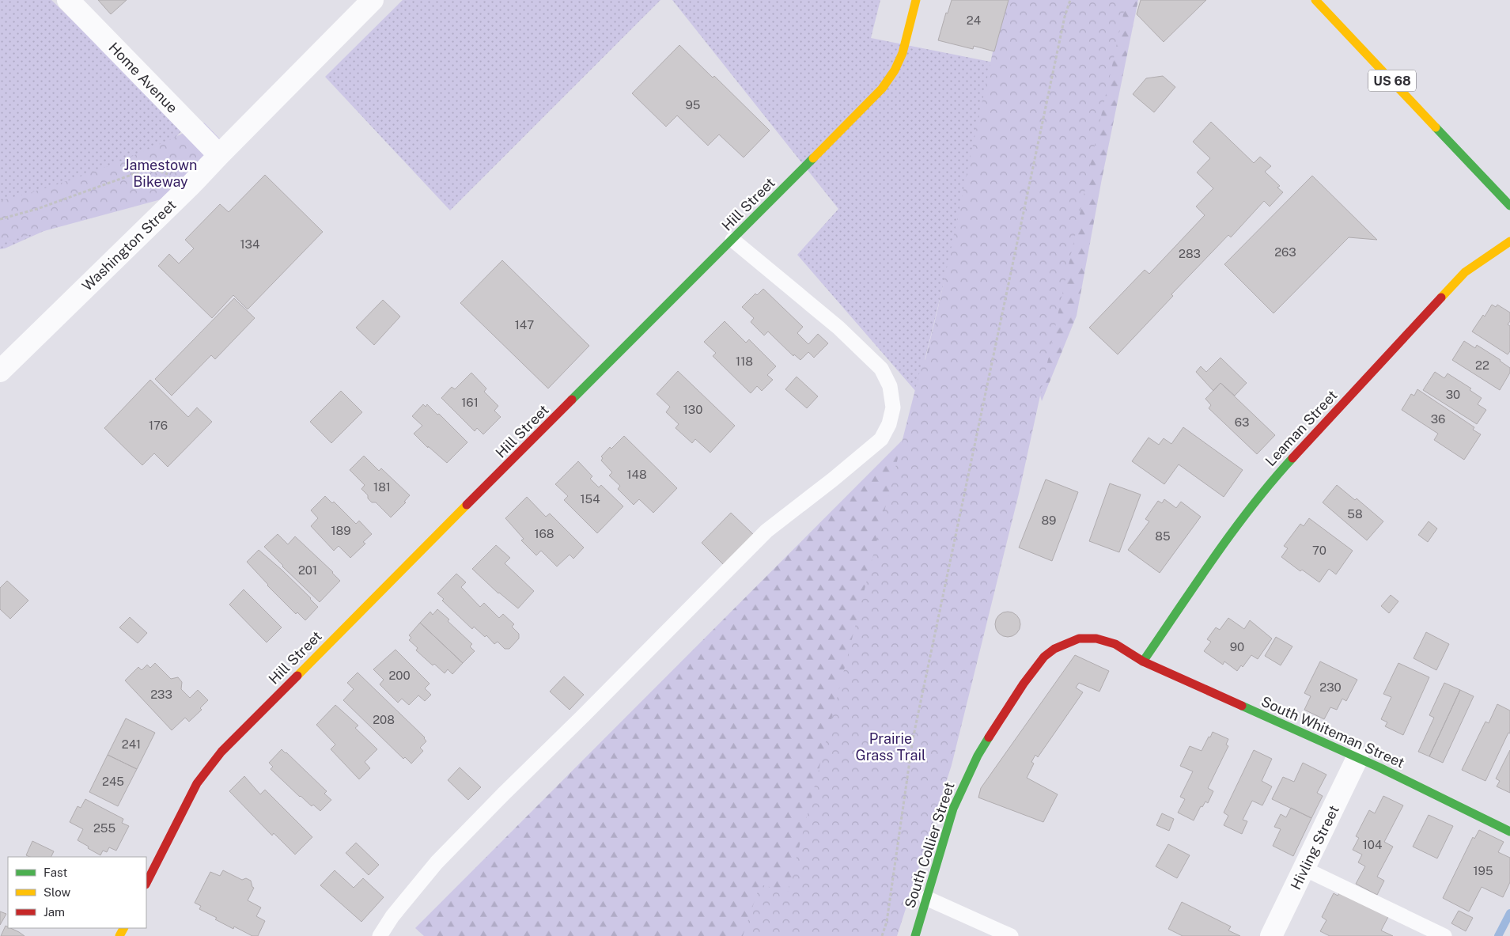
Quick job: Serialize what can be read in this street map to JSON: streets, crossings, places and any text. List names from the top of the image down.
{
  "streets": {
    "street": [
      "Home Avenue",
      "US 68",
      "Hill Street",
      "Washington Street",
      "Leaman Street",
      "South Whiteman Street",
      "South Collier Street",
      "Hivling Street"
    ]
  },
  "crossings": [
    ["Home Avenue", "Washington Street"],
    ["Leaman Street", "South Whiteman Street"],
    ["Leaman Street", "South Collier Street"],
    ["South Whiteman Street", "South Collier Street"],
    ["South Whiteman Street", "Hivling Street"]
  ],
  "parks": ["Jamestown Bikeway", "Prairie Grass Trail"],
  "house_numbers": [
    "24",
    "95",
    "134",
    "263",
    "283",
    "147",
    "118",
    "22",
    "30",
    "161",
    "130",
    "36",
    "63",
    "176",
    "148",
    "181",
    "154",
    "58",
    "89",
    "189",
    "168",
    "85",
    "70",
    "201",
    "90",
    "200",
    "230",
    "233",
    "208",
    "241",
    "245",
    "255",
    "104",
    "195"
  ],
  "legend": ["Fast", "Slow", "Jam"]
}
